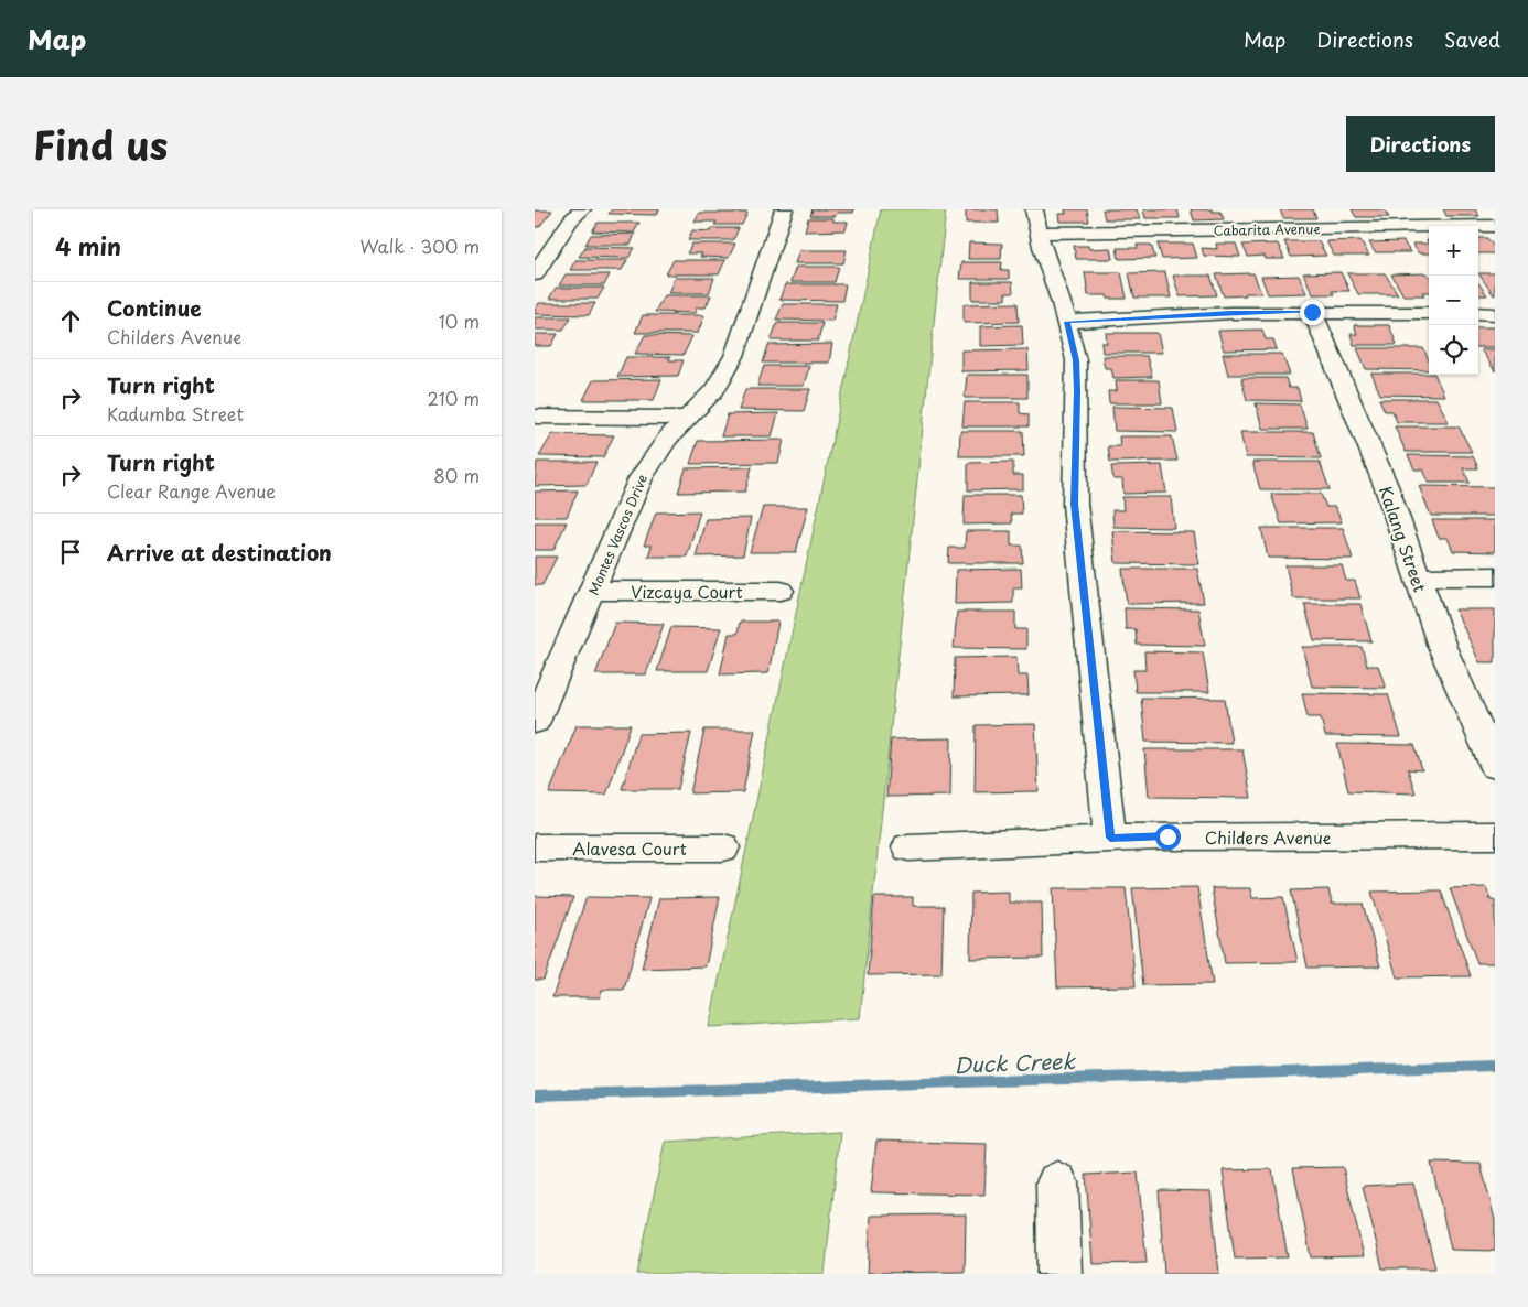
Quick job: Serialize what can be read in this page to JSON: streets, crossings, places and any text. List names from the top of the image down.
{
  "streets": {
    "street": [
      "Cabarita Avenue",
      "Montes Vascos Drive",
      "Kalang Street",
      "Vizcaya Court",
      "Childers Avenue",
      "Alavesa Court"
    ]
  },
  "crossings": [
    ["Montes Vascos Drive", "Vizcaya Court"]
  ],
  "water": ["Duck Creek"],
  "page": {
    "header": "Map",
    "nav": ["Map", "Directions", "Saved"],
    "title": "Find us",
    "buttons": "Directions",
    "heading": ["4 min", "Walk · 300 m"],
    "map_buttons": ["+", "−"],
    "list": [
      ["Continue", "Childers Avenue", "10 m"],
      ["Turn right", "Kadumba Street", "210 m"],
      ["Turn right", "Clear Range Avenue", "80 m"],
      "Arrive at destination"
    ]
  }
}
